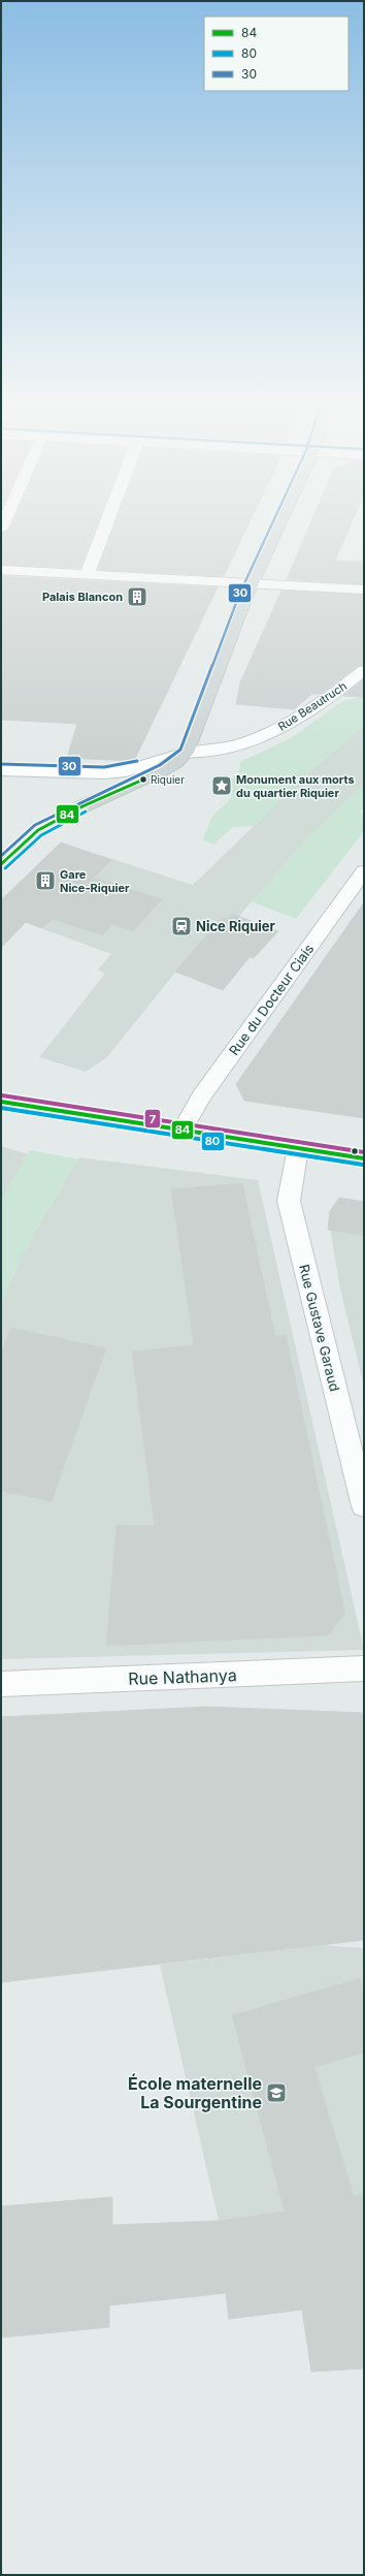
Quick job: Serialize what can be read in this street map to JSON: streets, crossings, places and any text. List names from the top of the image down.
{
  "streets": {
    "street": [
      "Rue Beautruch",
      "Rue du Docteur Ciais",
      "Rue Gustave Garaud",
      "Rue Nathanya"
    ]
  },
  "places": {
    "building": ["Palais Blancon", "Gare Nice-Riquier"],
    "other": ["Riquier"],
    "place": ["Monument aux morts du quartier Riquier"],
    "station": ["Nice Riquier"],
    "school or university": ["École maternelle La Sourgentine"]
  },
  "lines": [
    "transit line 30",
    "transit line 84",
    "transit line 80",
    "transit line 7"
  ],
  "legend": ["84", "80", "30"]
}
